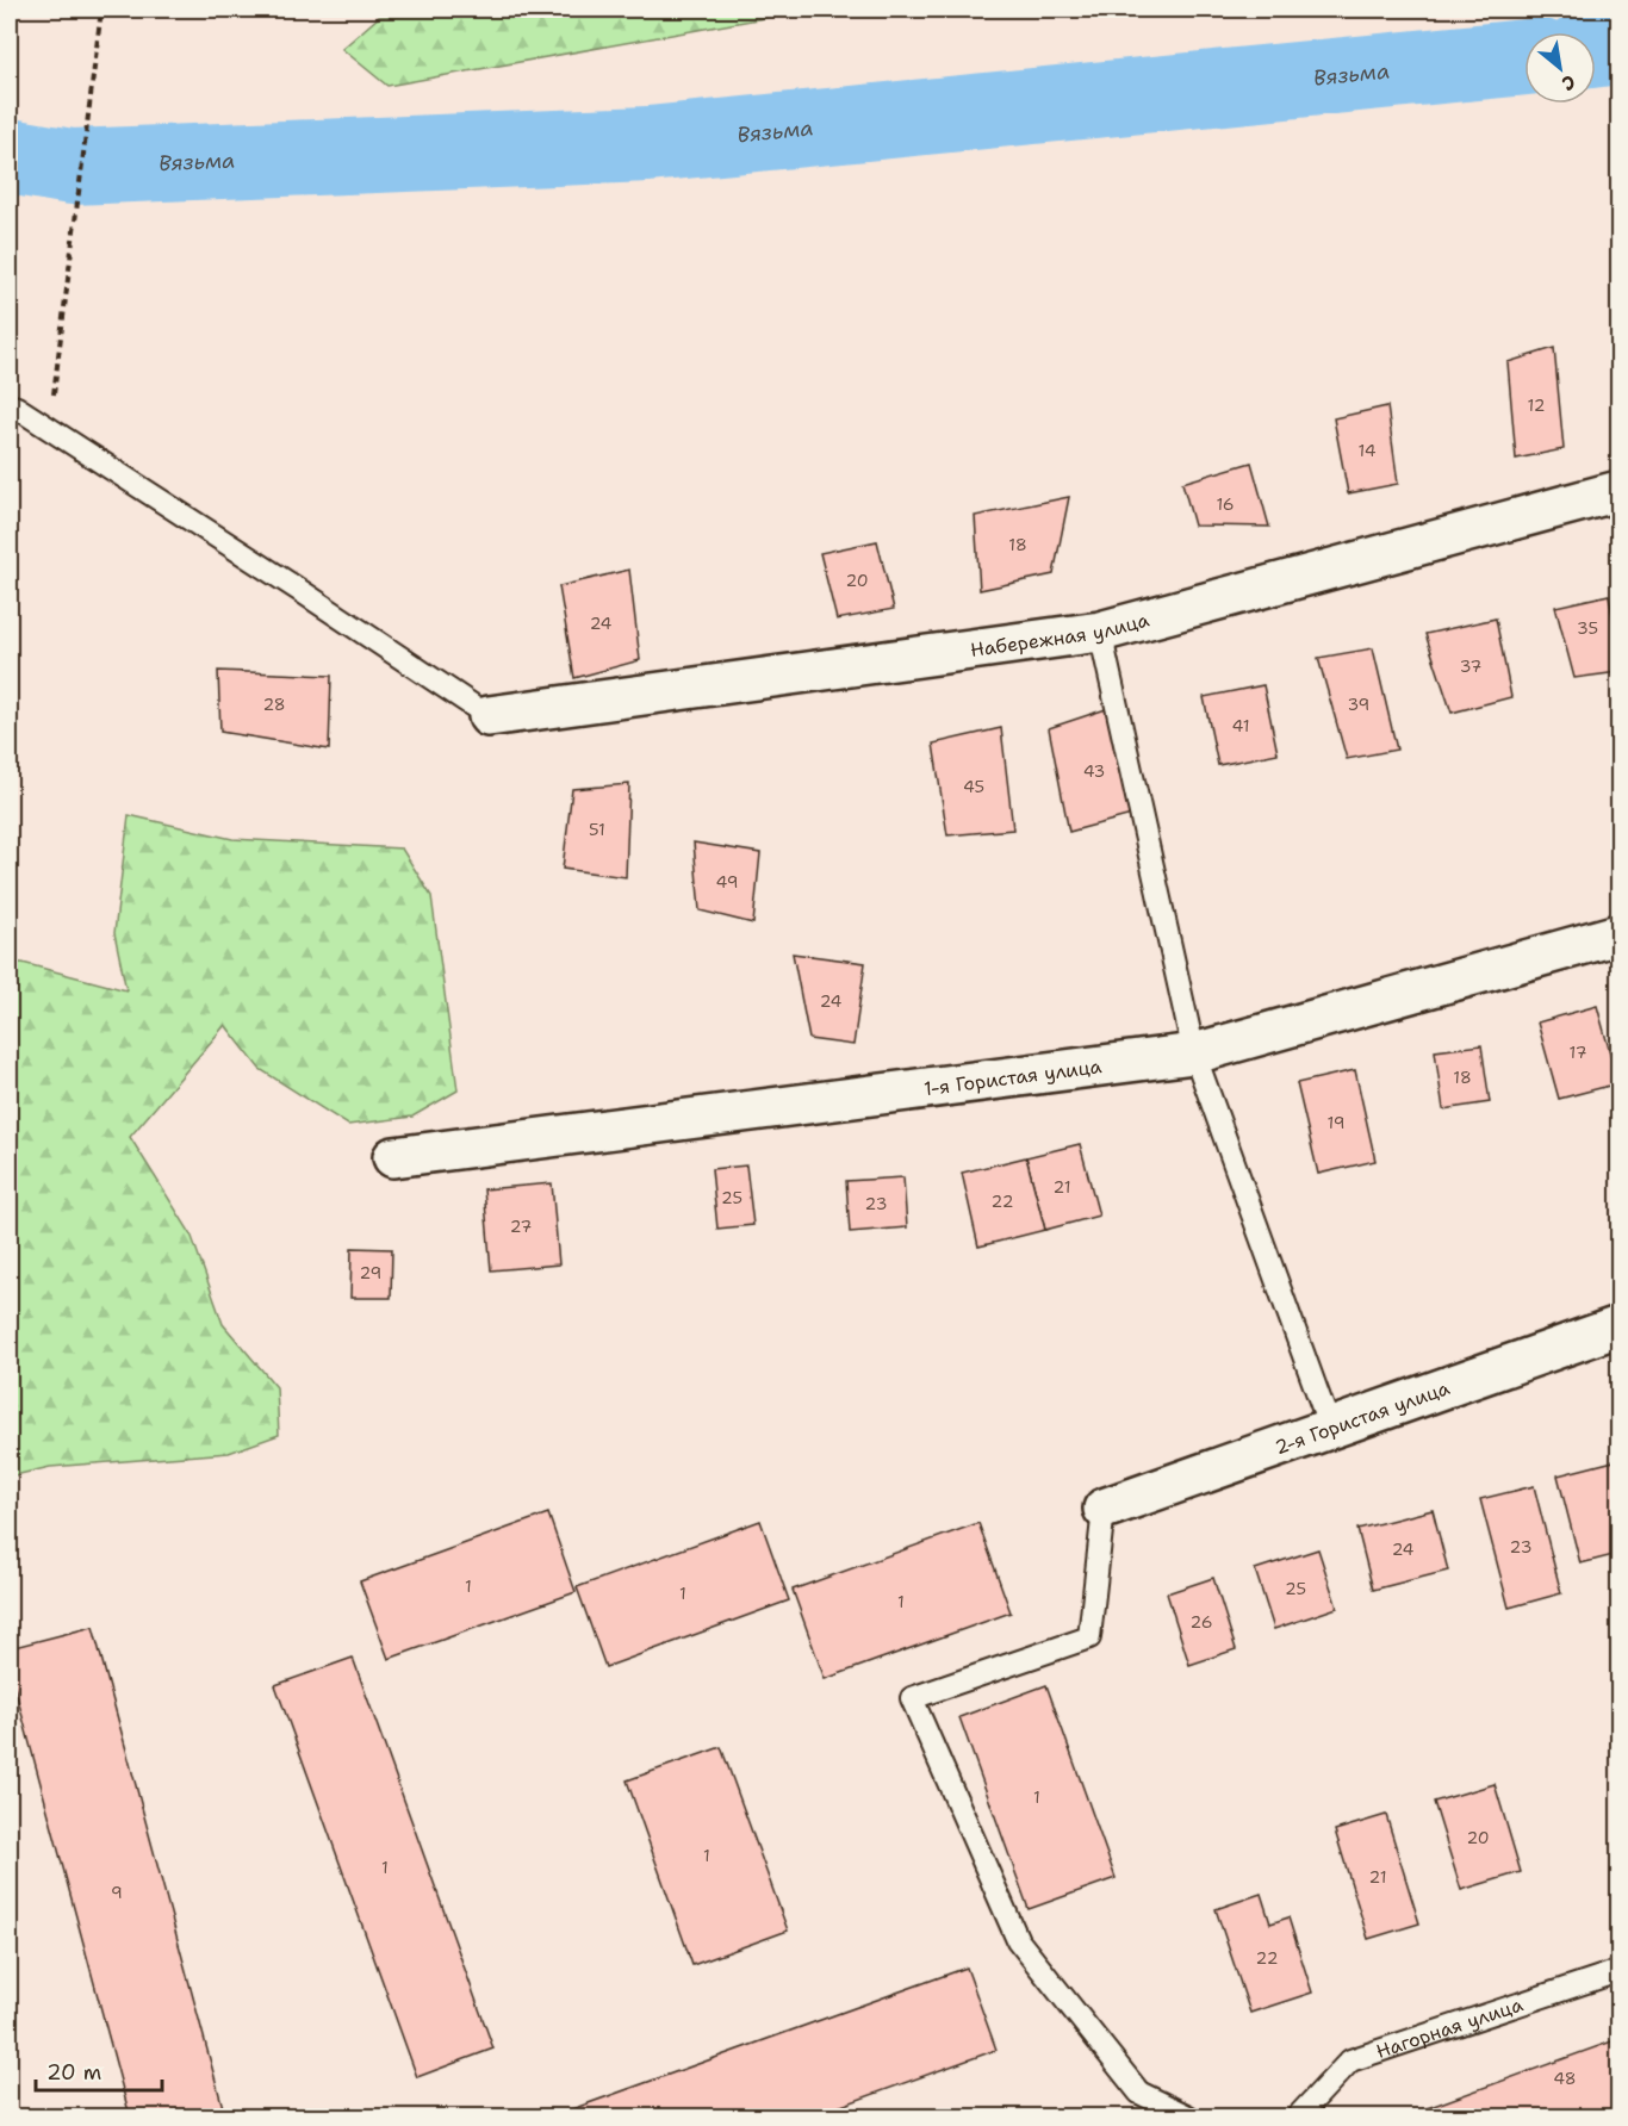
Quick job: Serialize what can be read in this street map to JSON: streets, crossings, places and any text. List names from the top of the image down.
{
  "streets": {
    "street": ["Набережная улица", "1-я Гористая улица", "2-я Гористая улица"],
    "lane": ["Нагорная улица"]
  },
  "water": ["Вязьма"],
  "house_numbers": [
    "12",
    "14",
    "16",
    "18",
    "20",
    "24",
    "35",
    "37",
    "28",
    "39",
    "41",
    "43",
    "45",
    "51",
    "49",
    "24",
    "17",
    "18",
    "19",
    "21",
    "25",
    "22",
    "23",
    "27",
    "29",
    "23",
    "24",
    "1",
    "25",
    "1",
    "1",
    "26",
    "1",
    "20",
    "1",
    "1",
    "21",
    "9",
    "22",
    "48"
  ],
  "scale_bar": "20 m",
  "north": "bottom right"
}
